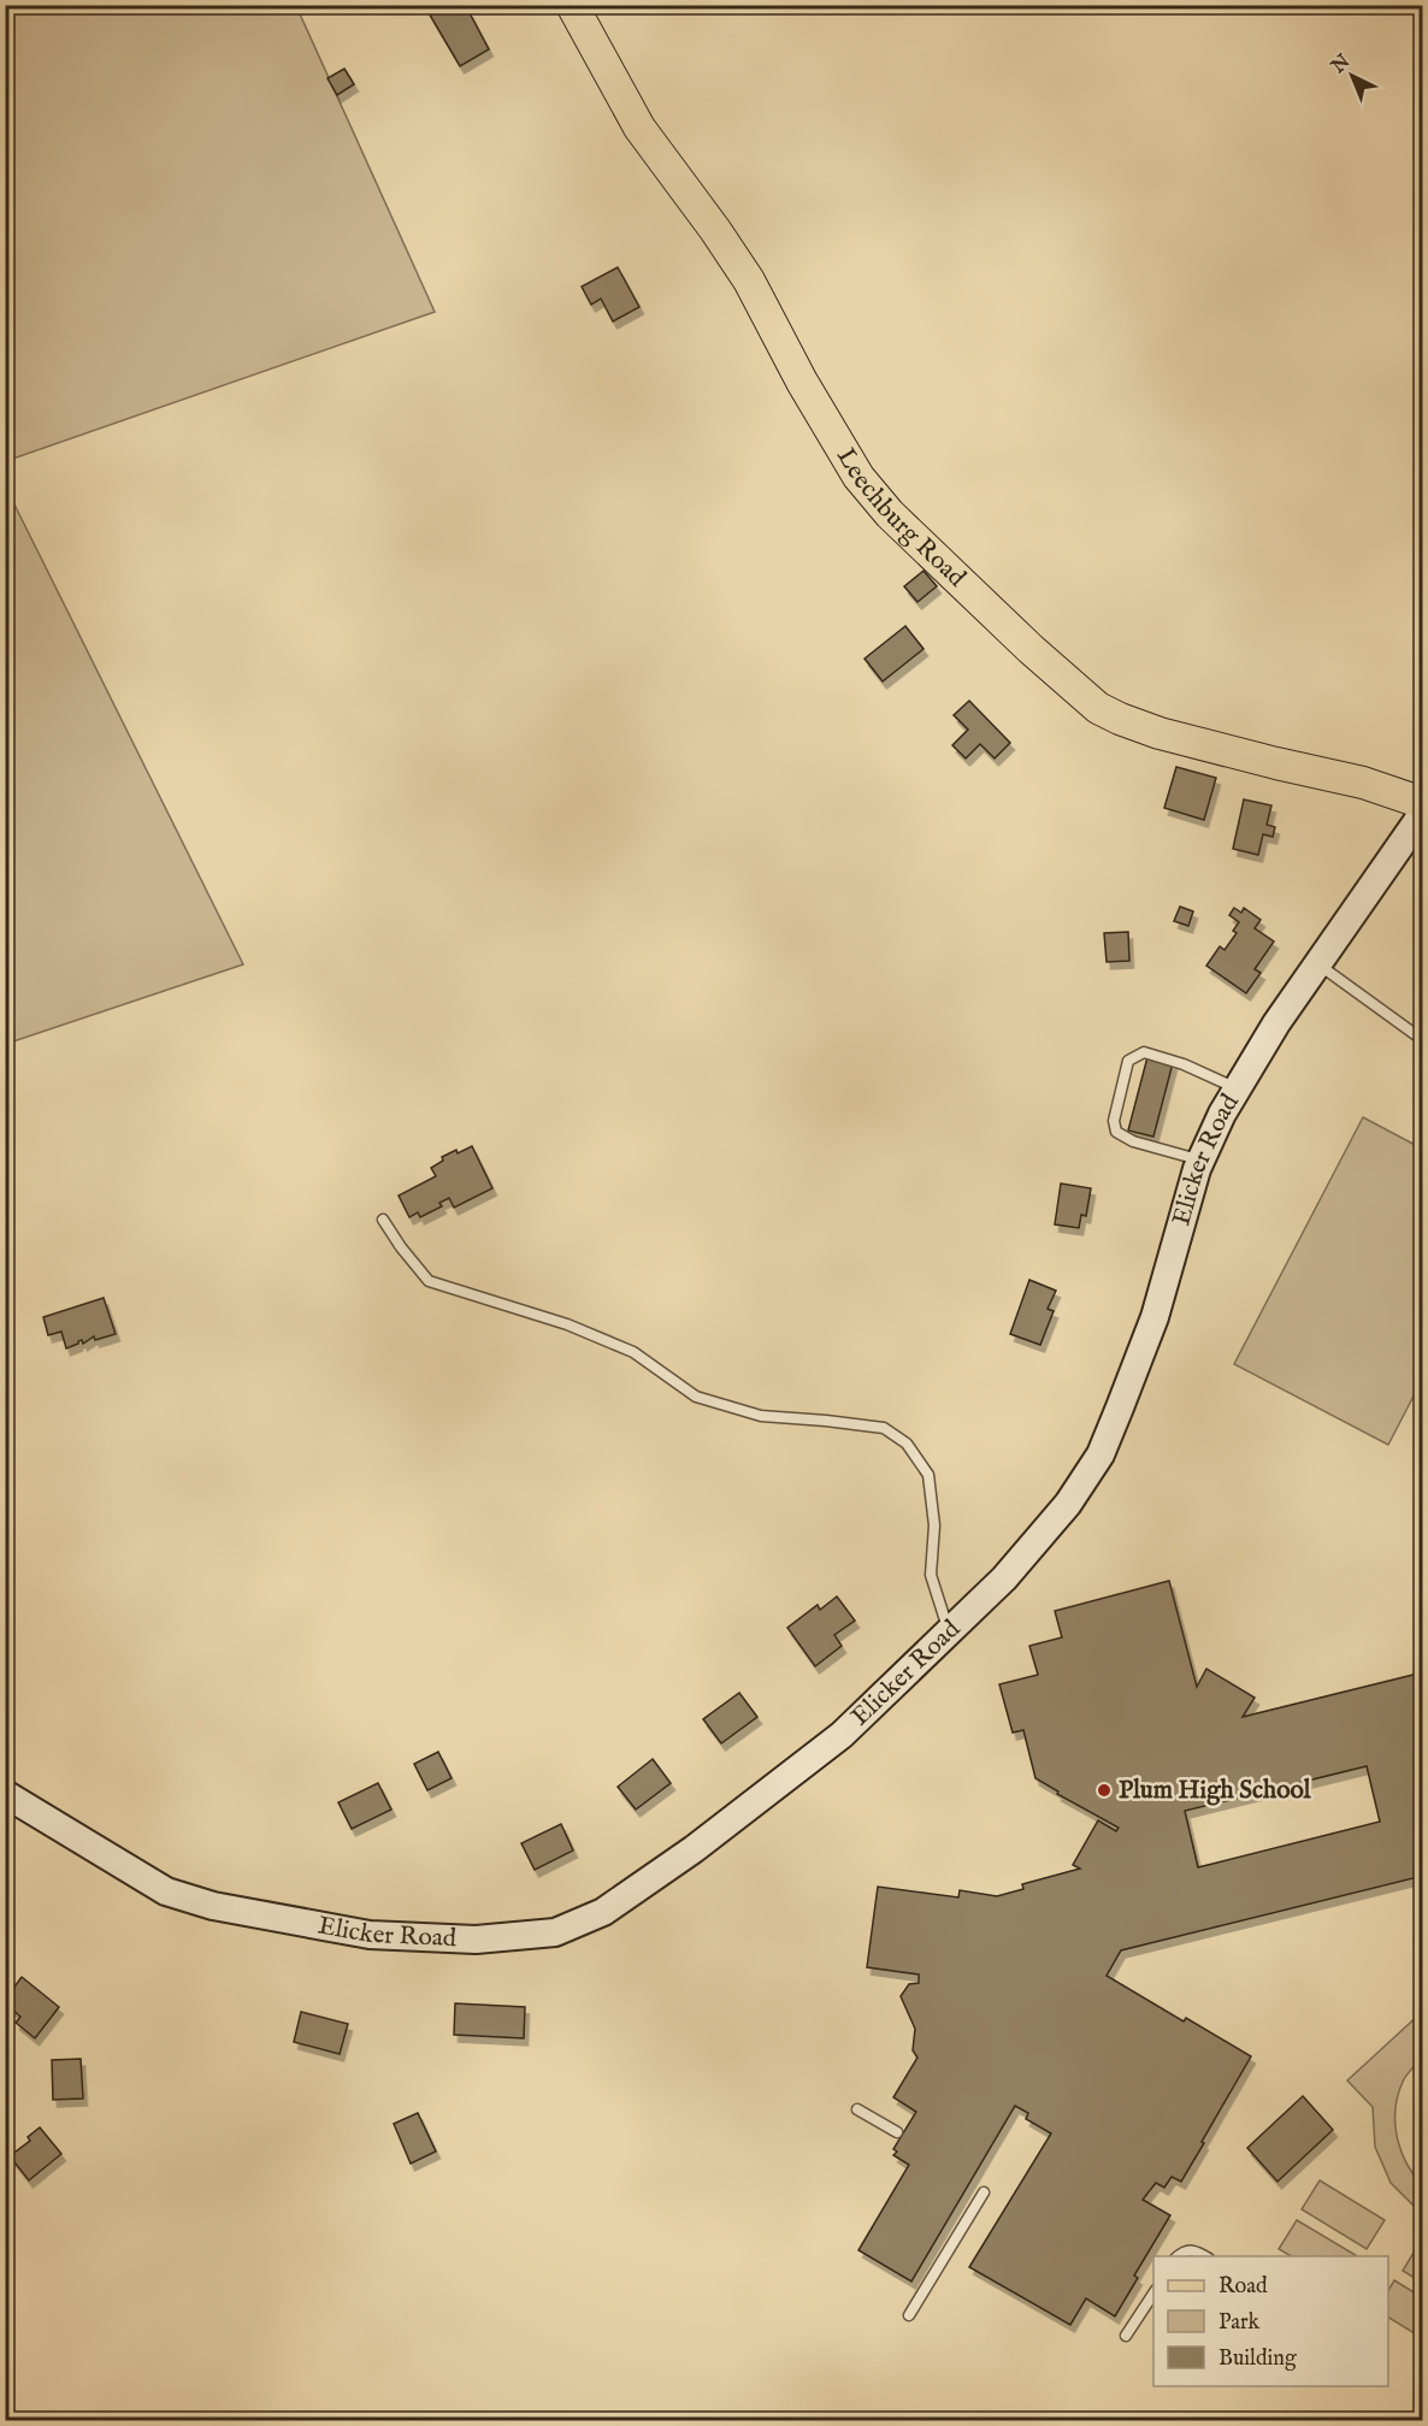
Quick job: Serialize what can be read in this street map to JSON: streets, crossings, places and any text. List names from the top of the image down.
{
  "streets": {
    "main road": ["Leechburg Road"],
    "street": ["Elicker Road"]
  },
  "places": ["Plum High School"],
  "legend": ["Road", "Park", "Building"],
  "north": "top left"
}
